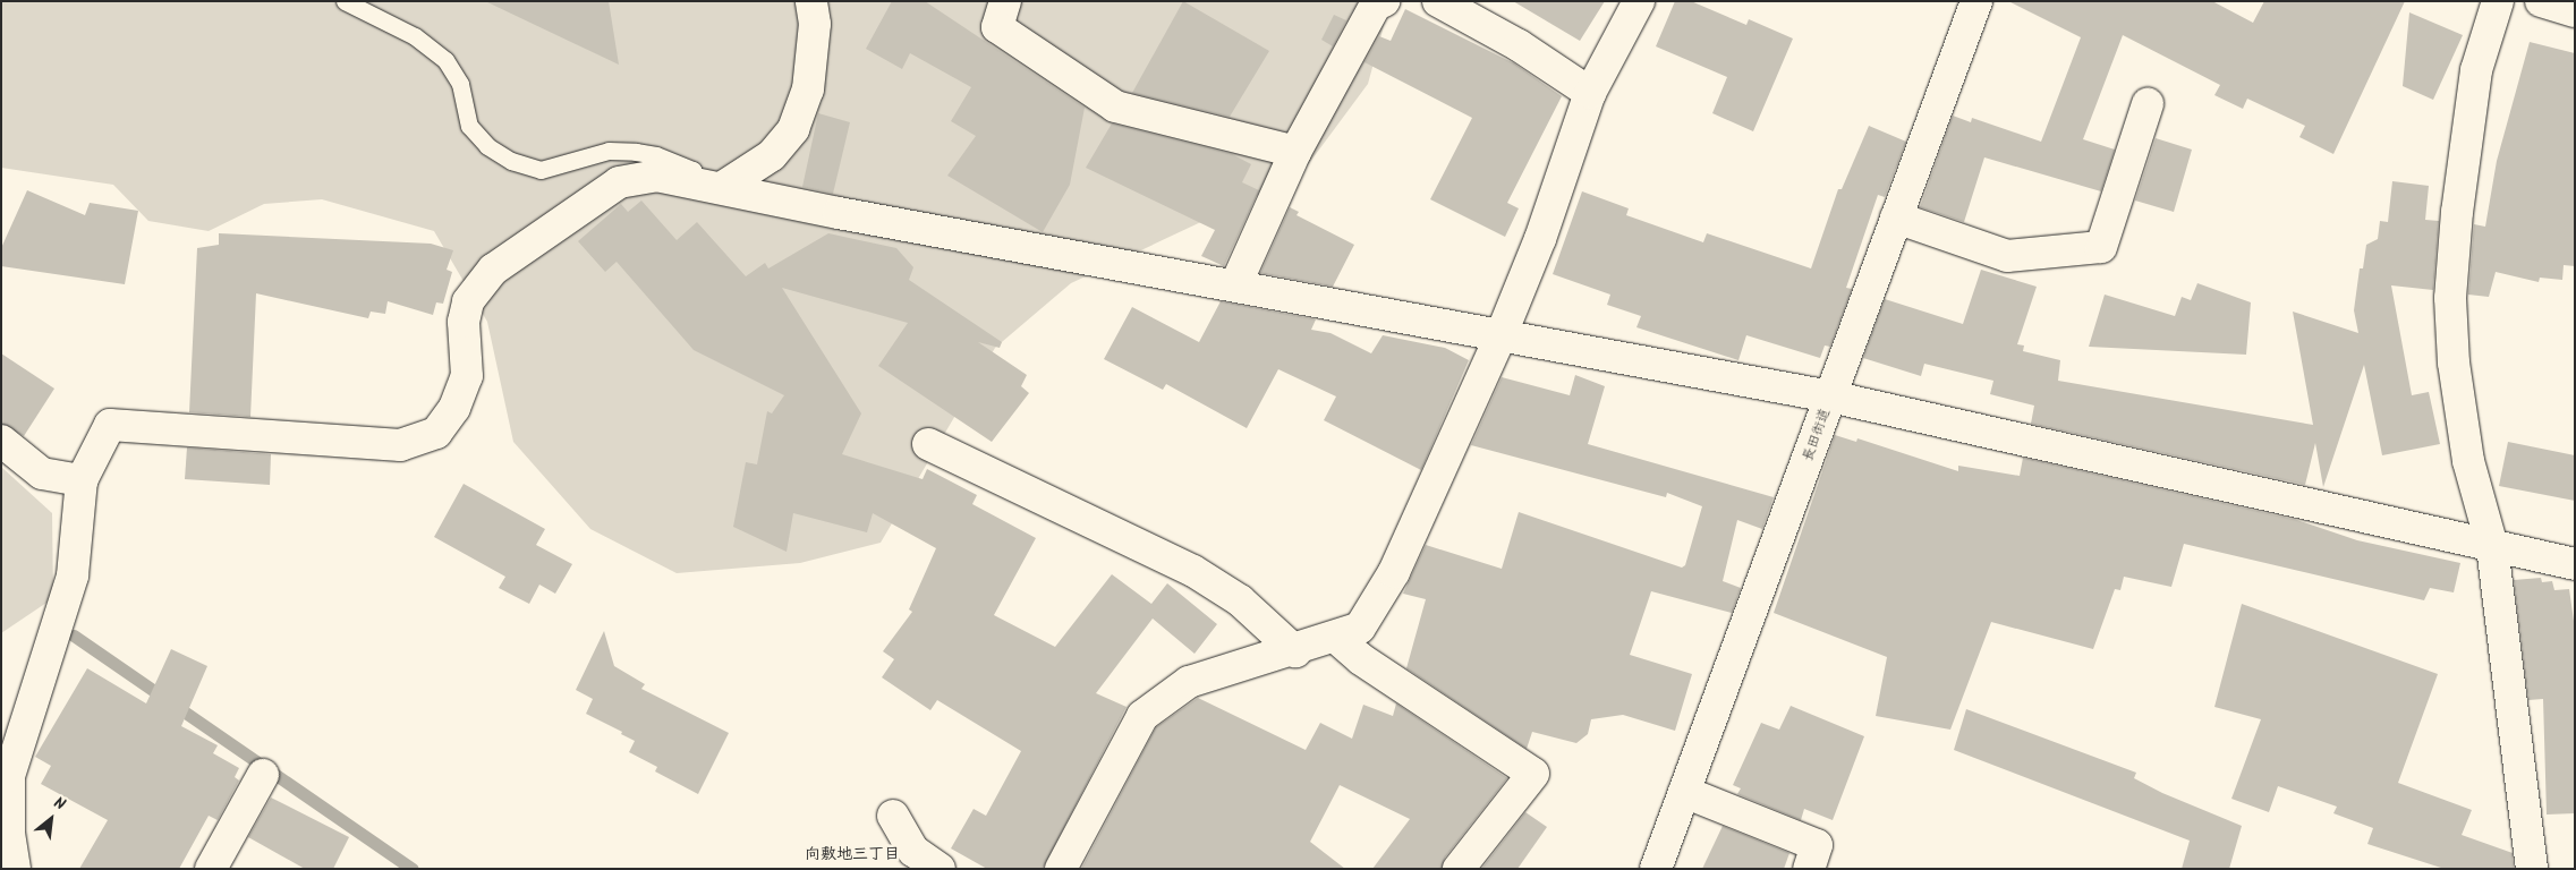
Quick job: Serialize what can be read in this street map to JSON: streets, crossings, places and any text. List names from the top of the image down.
{
  "streets": {
    "street": ["長田街道"]
  },
  "districts": ["向敷地三丁目"],
  "north": "top right"
}
